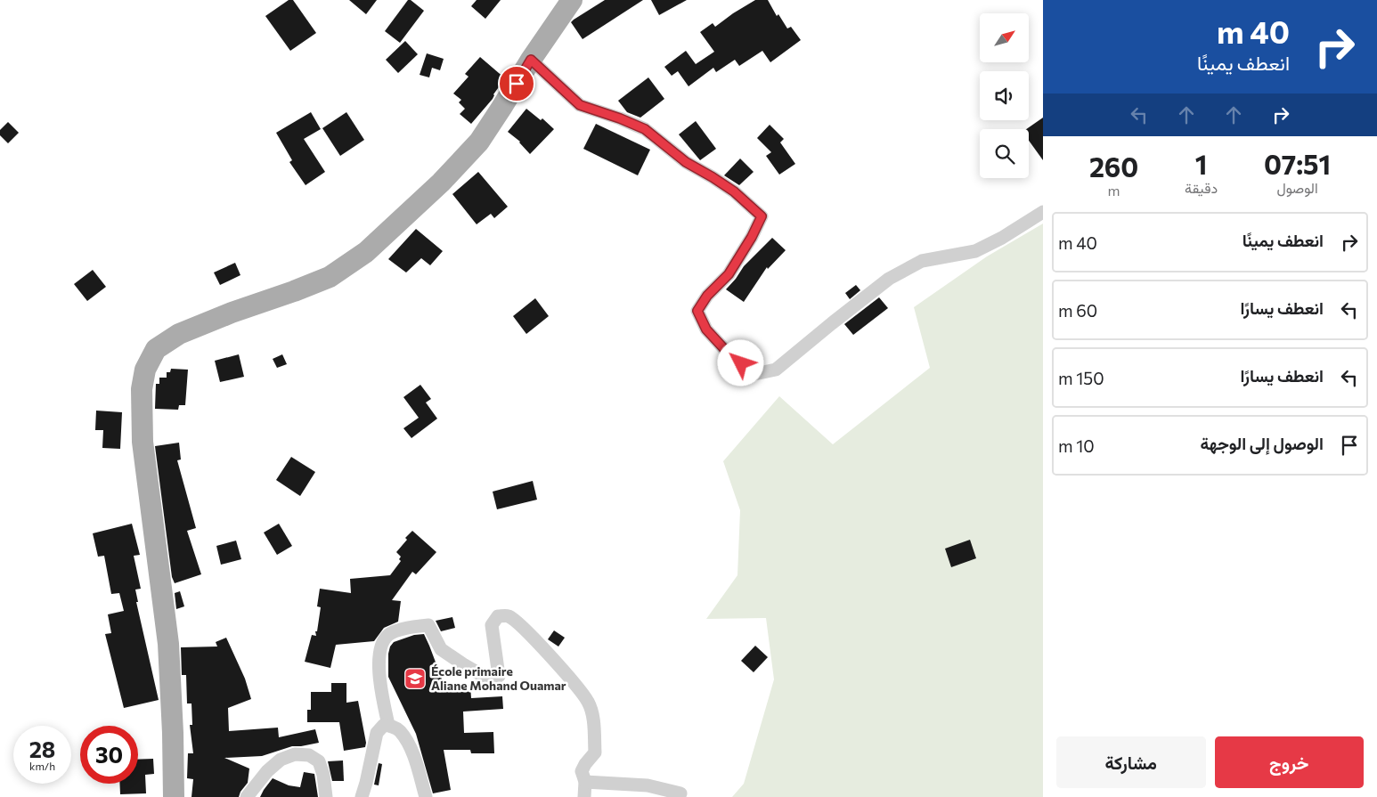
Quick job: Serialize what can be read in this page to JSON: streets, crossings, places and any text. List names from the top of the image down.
{
  "places": {
    "school or university": ["École primaire Aliane Mohand Ouamar"]
  },
  "north": "top right",
  "page": {
    "turn": ["40 m", "انعطف يمينًا"],
    "eta": [
      "07:51",
      "الوصول",
      "1",
      "دقيقة",
      "260",
      "m"
    ],
    "list": [
      {
        "name": "انعطف يمينًا",
        "value": "40 m"
      },
      {
        "name": "انعطف يسارًا",
        "value": "60 m"
      },
      {
        "name": "انعطف يسارًا",
        "value": "150 m"
      },
      {
        "name": "الوصول إلى الوجهة",
        "value": "10 m"
      }
    ],
    "speed": "28 km/h",
    "limit": "30",
    "buttons": ["خروج", "مشاركة"]
  }
}
